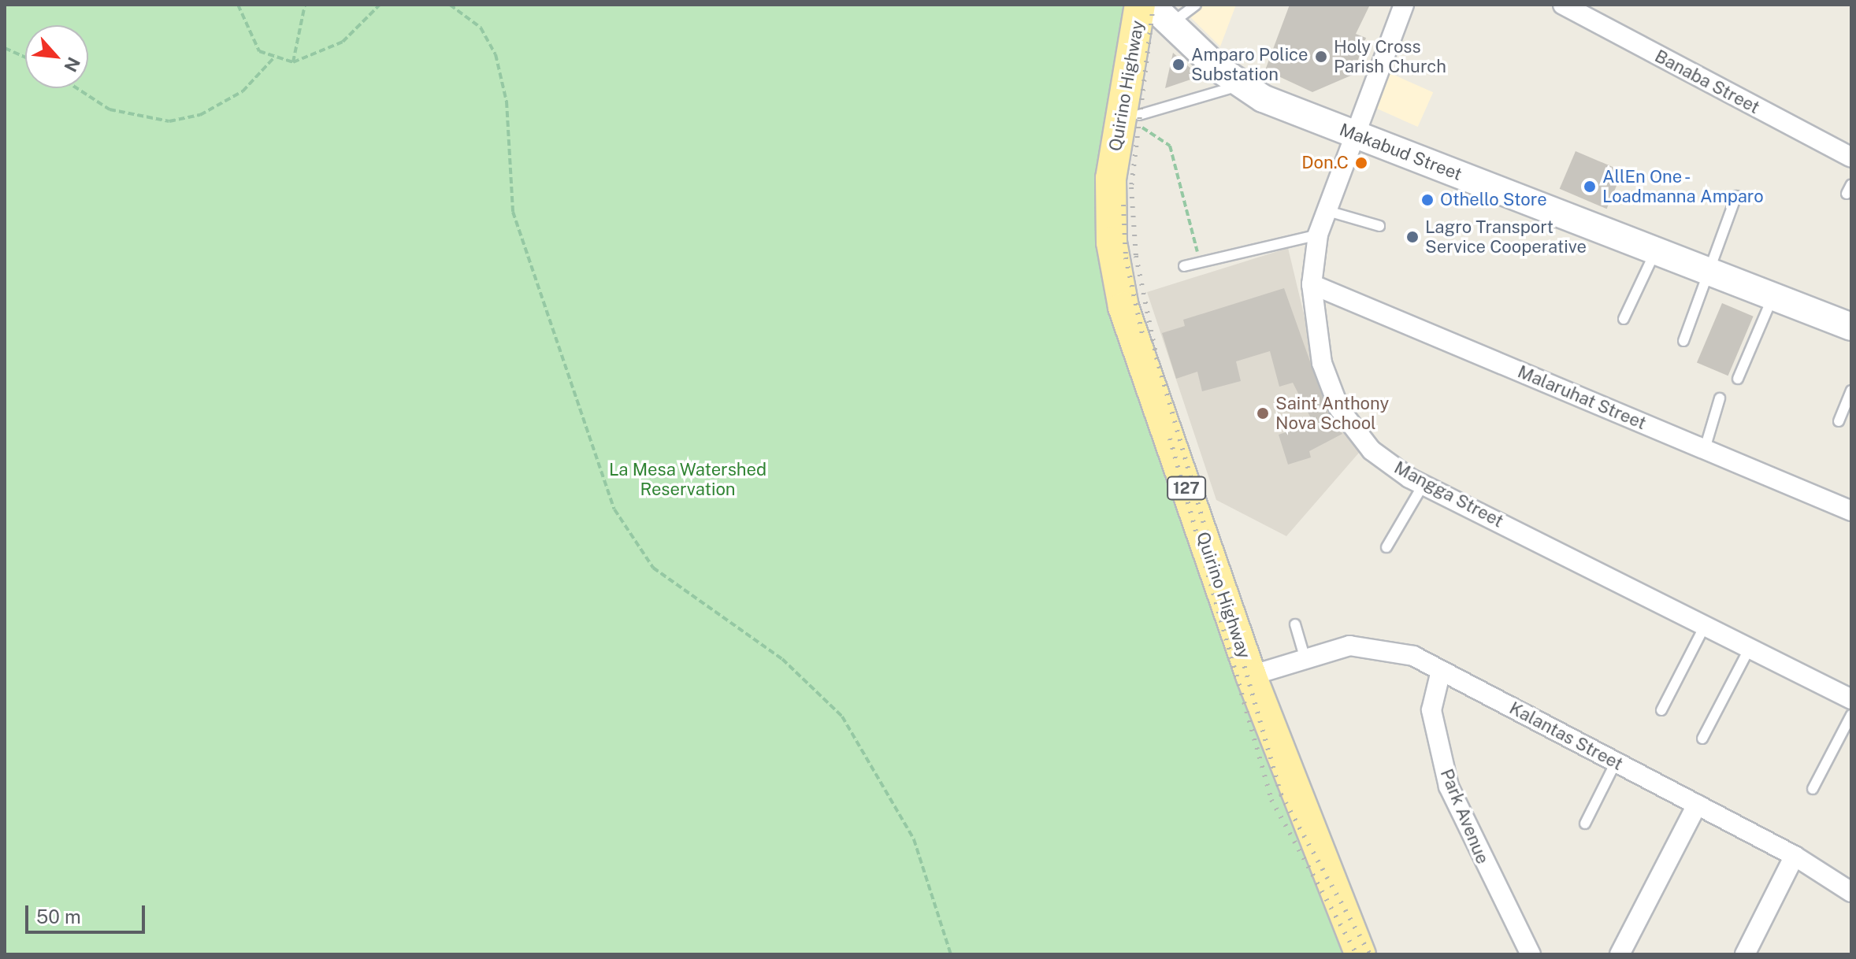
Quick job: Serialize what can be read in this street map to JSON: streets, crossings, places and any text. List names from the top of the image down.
{
  "streets": {
    "main road": ["Quirino Highway", "127"],
    "street": [
      "Banaba Street",
      "Makabud Street",
      "Malaruhat Street",
      "Mangga Street",
      "Kalantas Street",
      "Park Avenue"
    ]
  },
  "crossings": [
    ["Quirino Highway", "Makabud Street"],
    ["Quirino Highway", "Kalantas Street"],
    ["Makabud Street", "Mangga Street"],
    ["Malaruhat Street", "Mangga Street"],
    ["Kalantas Street", "Park Avenue"]
  ],
  "parks": ["La Mesa Watershed Reservation"],
  "places": [
    "Holy Cross Parish Church",
    "Amparo Police Substation",
    "Don.C",
    "AllEn One - Loadmanna Amparo",
    "Othello Store",
    "Lagro Transport Service Cooperative",
    "Saint Anthony Nova School"
  ],
  "scale_bar": "50 m",
  "north": "bottom right"
}
